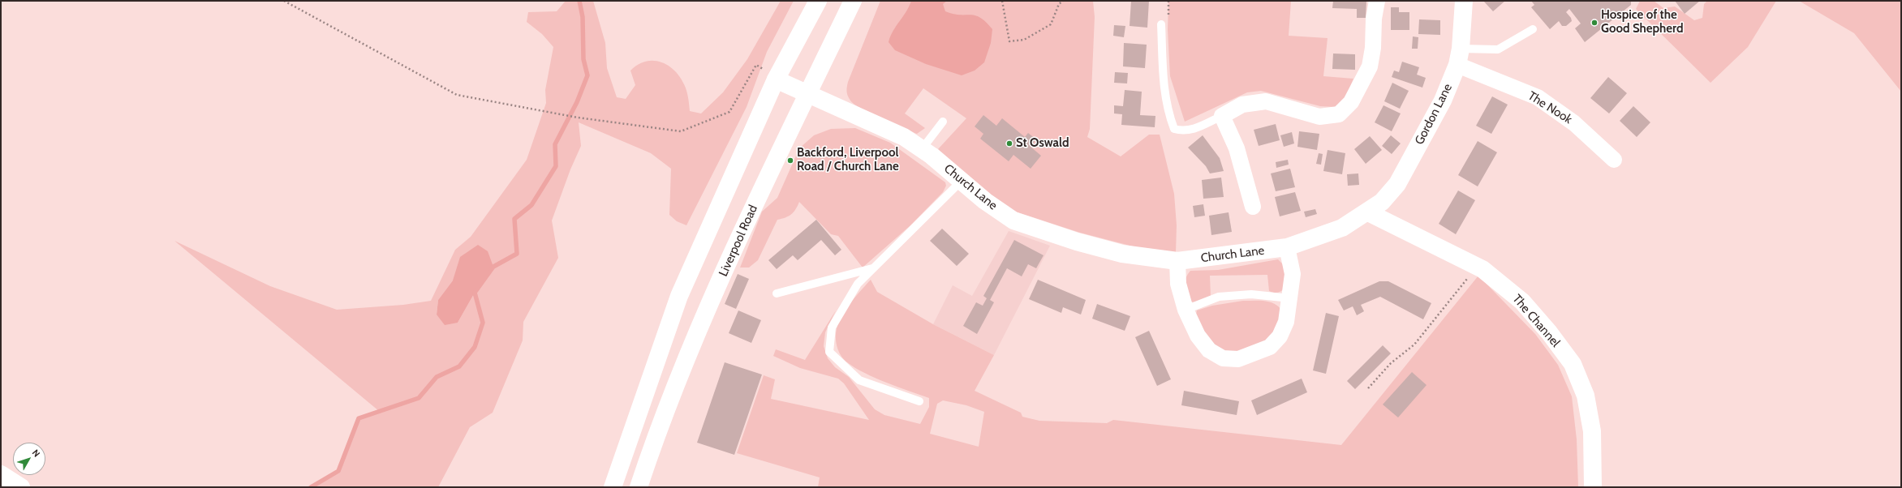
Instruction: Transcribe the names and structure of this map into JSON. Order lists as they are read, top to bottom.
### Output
{
  "streets": {
    "main road": [
      "Gordon Lane",
      "Church Lane",
      "Liverpool Road",
      "The Channel"
    ],
    "street": ["The Nook"]
  },
  "crossings": [
    ["The Nook", "Gordon Lane"],
    ["Gordon Lane", "Church Lane"],
    ["Gordon Lane", "The Channel"],
    ["Church Lane", "Liverpool Road"],
    ["Church Lane", "The Channel"]
  ],
  "places": ["Hospice of the Good Shepherd", "St Oswald", "Backford, Liverpool Road / Church Lane"],
  "north": "top right"
}
